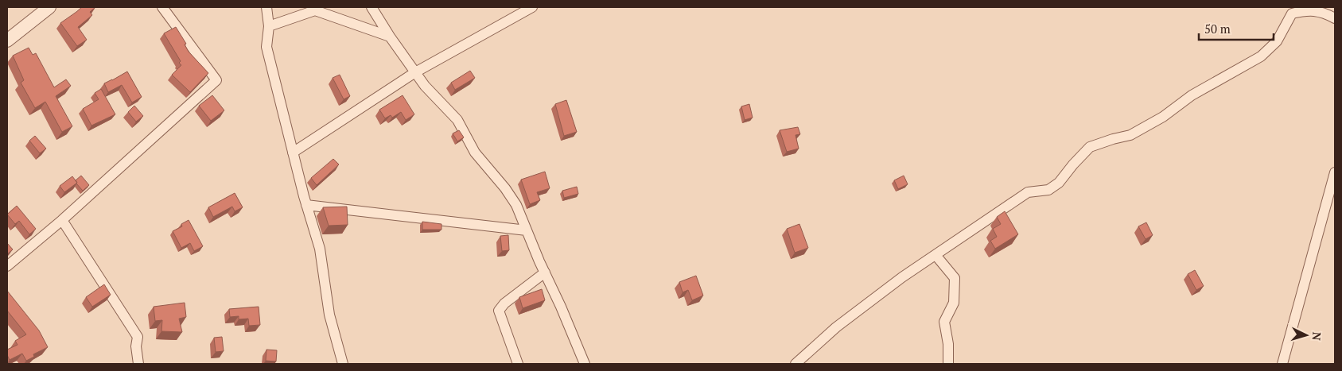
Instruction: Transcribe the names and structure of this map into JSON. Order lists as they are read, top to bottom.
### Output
{
  "scale_bar": "50 m",
  "north": "right"
}
